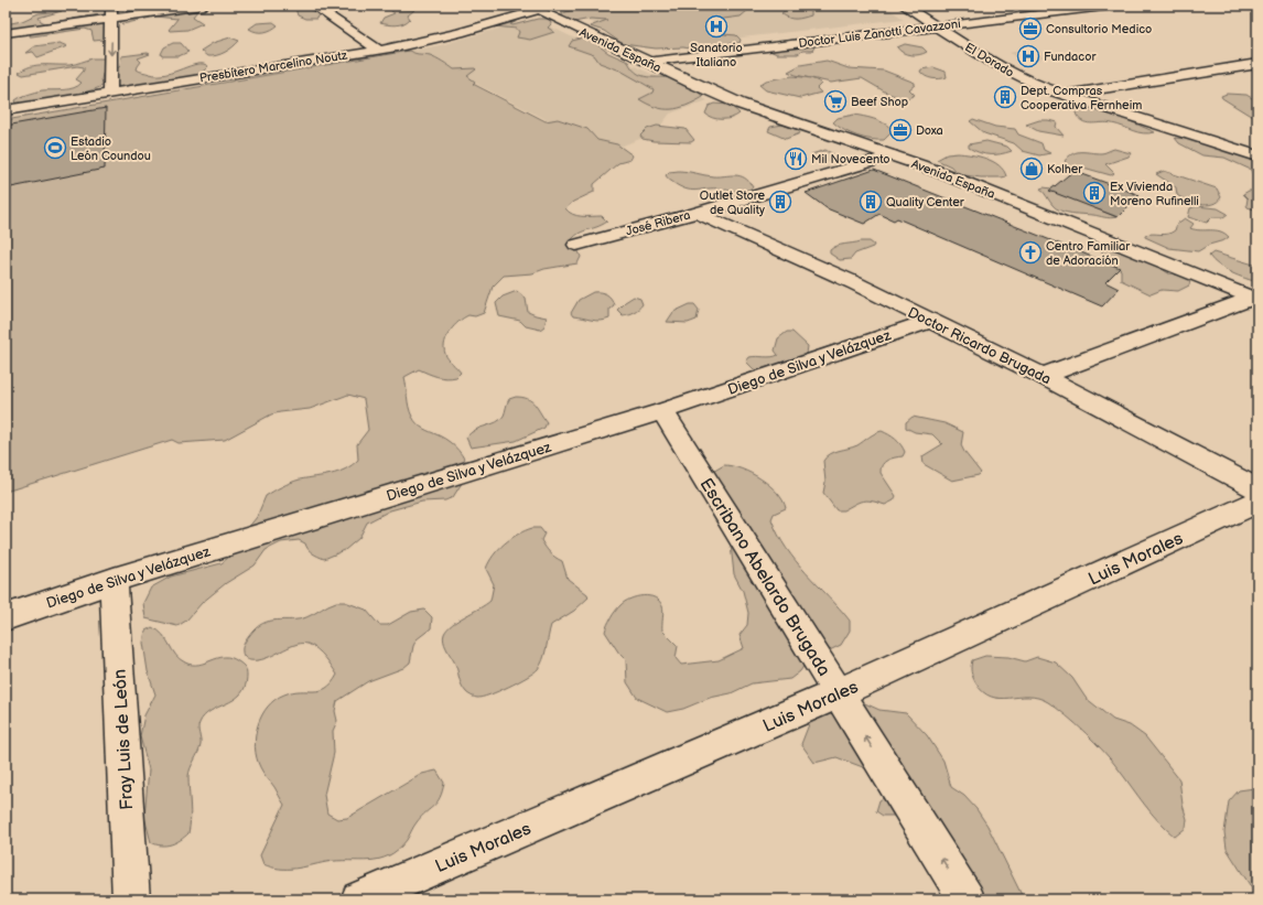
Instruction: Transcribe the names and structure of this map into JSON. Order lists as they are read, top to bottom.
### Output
{
  "streets": {
    "street": [
      "Doctor Luis Zanotti Cavazzoni",
      "Avenida España",
      "El Dorado",
      "Presbítero Marcelino Noutz",
      "José Ribera",
      "Doctor Ricardo Brugada",
      "Diego de Silva y Velázquez",
      "Luis Morales",
      "Escribano Abelardo Brugada",
      "Fray Luis de León"
    ]
  },
  "crossings": [
    ["Doctor Luis Zanotti Cavazzoni", "Avenida España"],
    ["Doctor Luis Zanotti Cavazzoni", "El Dorado"],
    ["Avenida España", "Presbítero Marcelino Noutz"],
    ["Avenida España", "José Ribera"],
    ["José Ribera", "Doctor Ricardo Brugada"],
    ["Doctor Ricardo Brugada", "Diego de Silva y Velázquez"],
    ["Diego de Silva y Velázquez", "Escribano Abelardo Brugada"],
    ["Diego de Silva y Velázquez", "Fray Luis de León"],
    ["Luis Morales", "Escribano Abelardo Brugada"]
  ],
  "one_way": ["Escribano Abelardo Brugada"],
  "places": {
    "hospital": ["Sanatorio Italiano", "Fundacor"],
    "office": ["Consultorio Medico", "Doxa"],
    "building": [
      "Dept. Compras Cooperativa Fernheim",
      "Ex Vivienda Moreno Rufinelli",
      "Outlet Store de Quality",
      "Quality Center"
    ],
    "supermarket": ["Beef Shop"],
    "sports": ["Estadio León Coundou"],
    "restaurant": ["Mil Novecento"],
    "shop": ["Kolher"],
    "church": ["Centro Familiar de Adoración"]
  }
}
